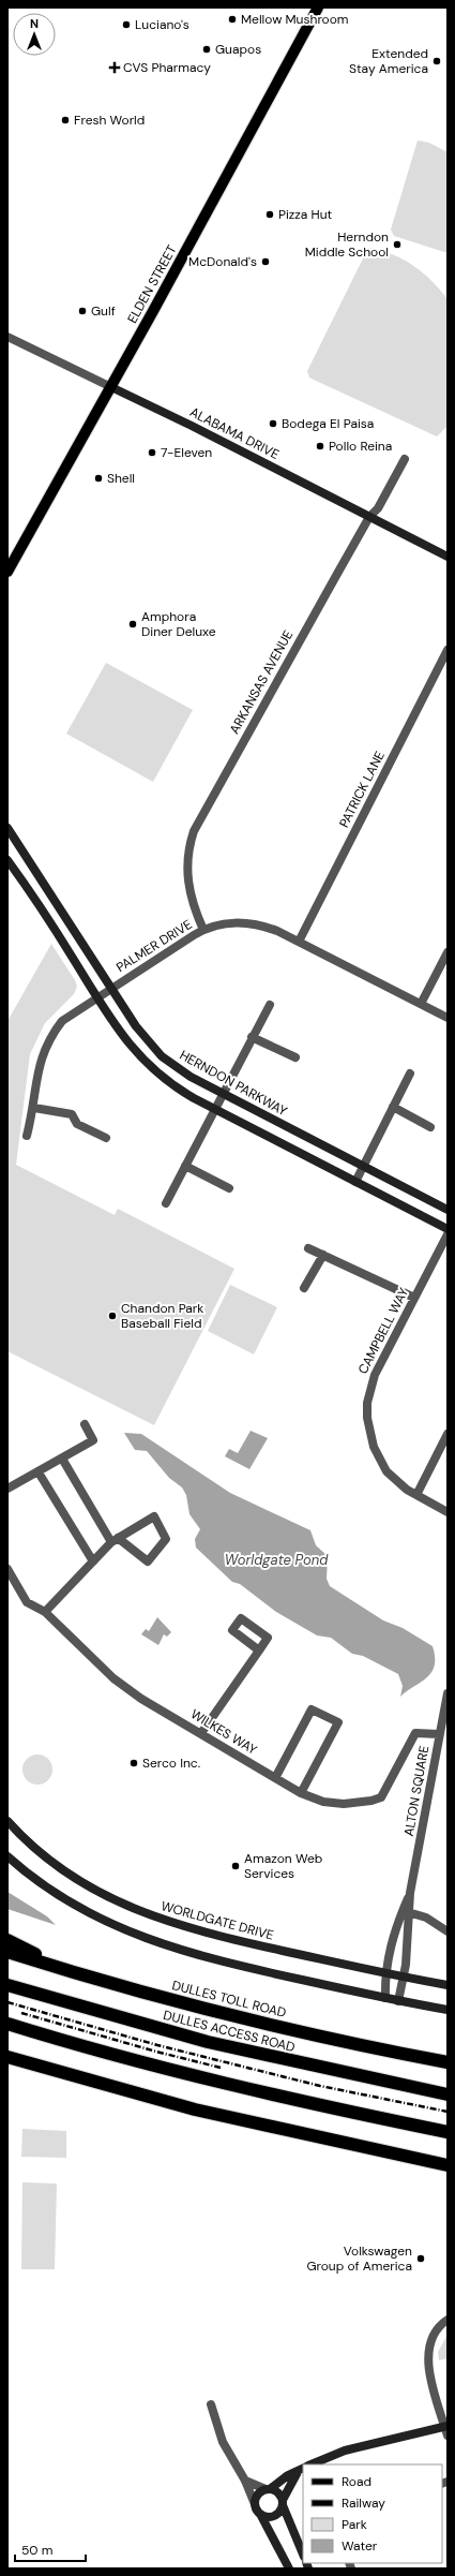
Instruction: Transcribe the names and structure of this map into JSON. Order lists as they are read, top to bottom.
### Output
{
  "streets": {
    "highway": ["DULLES TOLL ROAD", "DULLES ACCESS ROAD"],
    "main road": ["ELDEN STREET"],
    "street": [
      "ALABAMA DRIVE",
      "ARKANSAS AVENUE",
      "PATRICK LANE",
      "PALMER DRIVE",
      "HERNDON PARKWAY",
      "CAMPBELL WAY",
      "WILKES WAY",
      "ALTON SQUARE",
      "WORLDGATE DRIVE"
    ]
  },
  "crossings": [
    ["ELDEN STREET", "ALABAMA DRIVE"],
    ["ALABAMA DRIVE", "ARKANSAS AVENUE"],
    ["ARKANSAS AVENUE", "PALMER DRIVE"],
    ["PATRICK LANE", "PALMER DRIVE"],
    ["PALMER DRIVE", "HERNDON PARKWAY"],
    ["WILKES WAY", "ALTON SQUARE"],
    ["ALTON SQUARE", "WORLDGATE DRIVE"]
  ],
  "water": ["Worldgate Pond"],
  "places": {
    "other": [
      "Mellow Mushroom",
      "Luciano's",
      "Guapos",
      "Extended Stay America",
      "Fresh World",
      "Pizza Hut",
      "Herndon Middle School",
      "McDonald's",
      "Gulf",
      "Bodega El Paisa",
      "Pollo Reina",
      "7-Eleven",
      "Shell",
      "Amphora Diner Deluxe",
      "Chandon Park Baseball Field",
      "Serco Inc.",
      "Amazon Web Services",
      "Volkswagen Group of America"
    ],
    "health": ["CVS Pharmacy"]
  },
  "legend": [
    "Road",
    "Railway",
    "Park",
    "Water"
  ],
  "scale_bar": "50 m",
  "north": "top"
}
